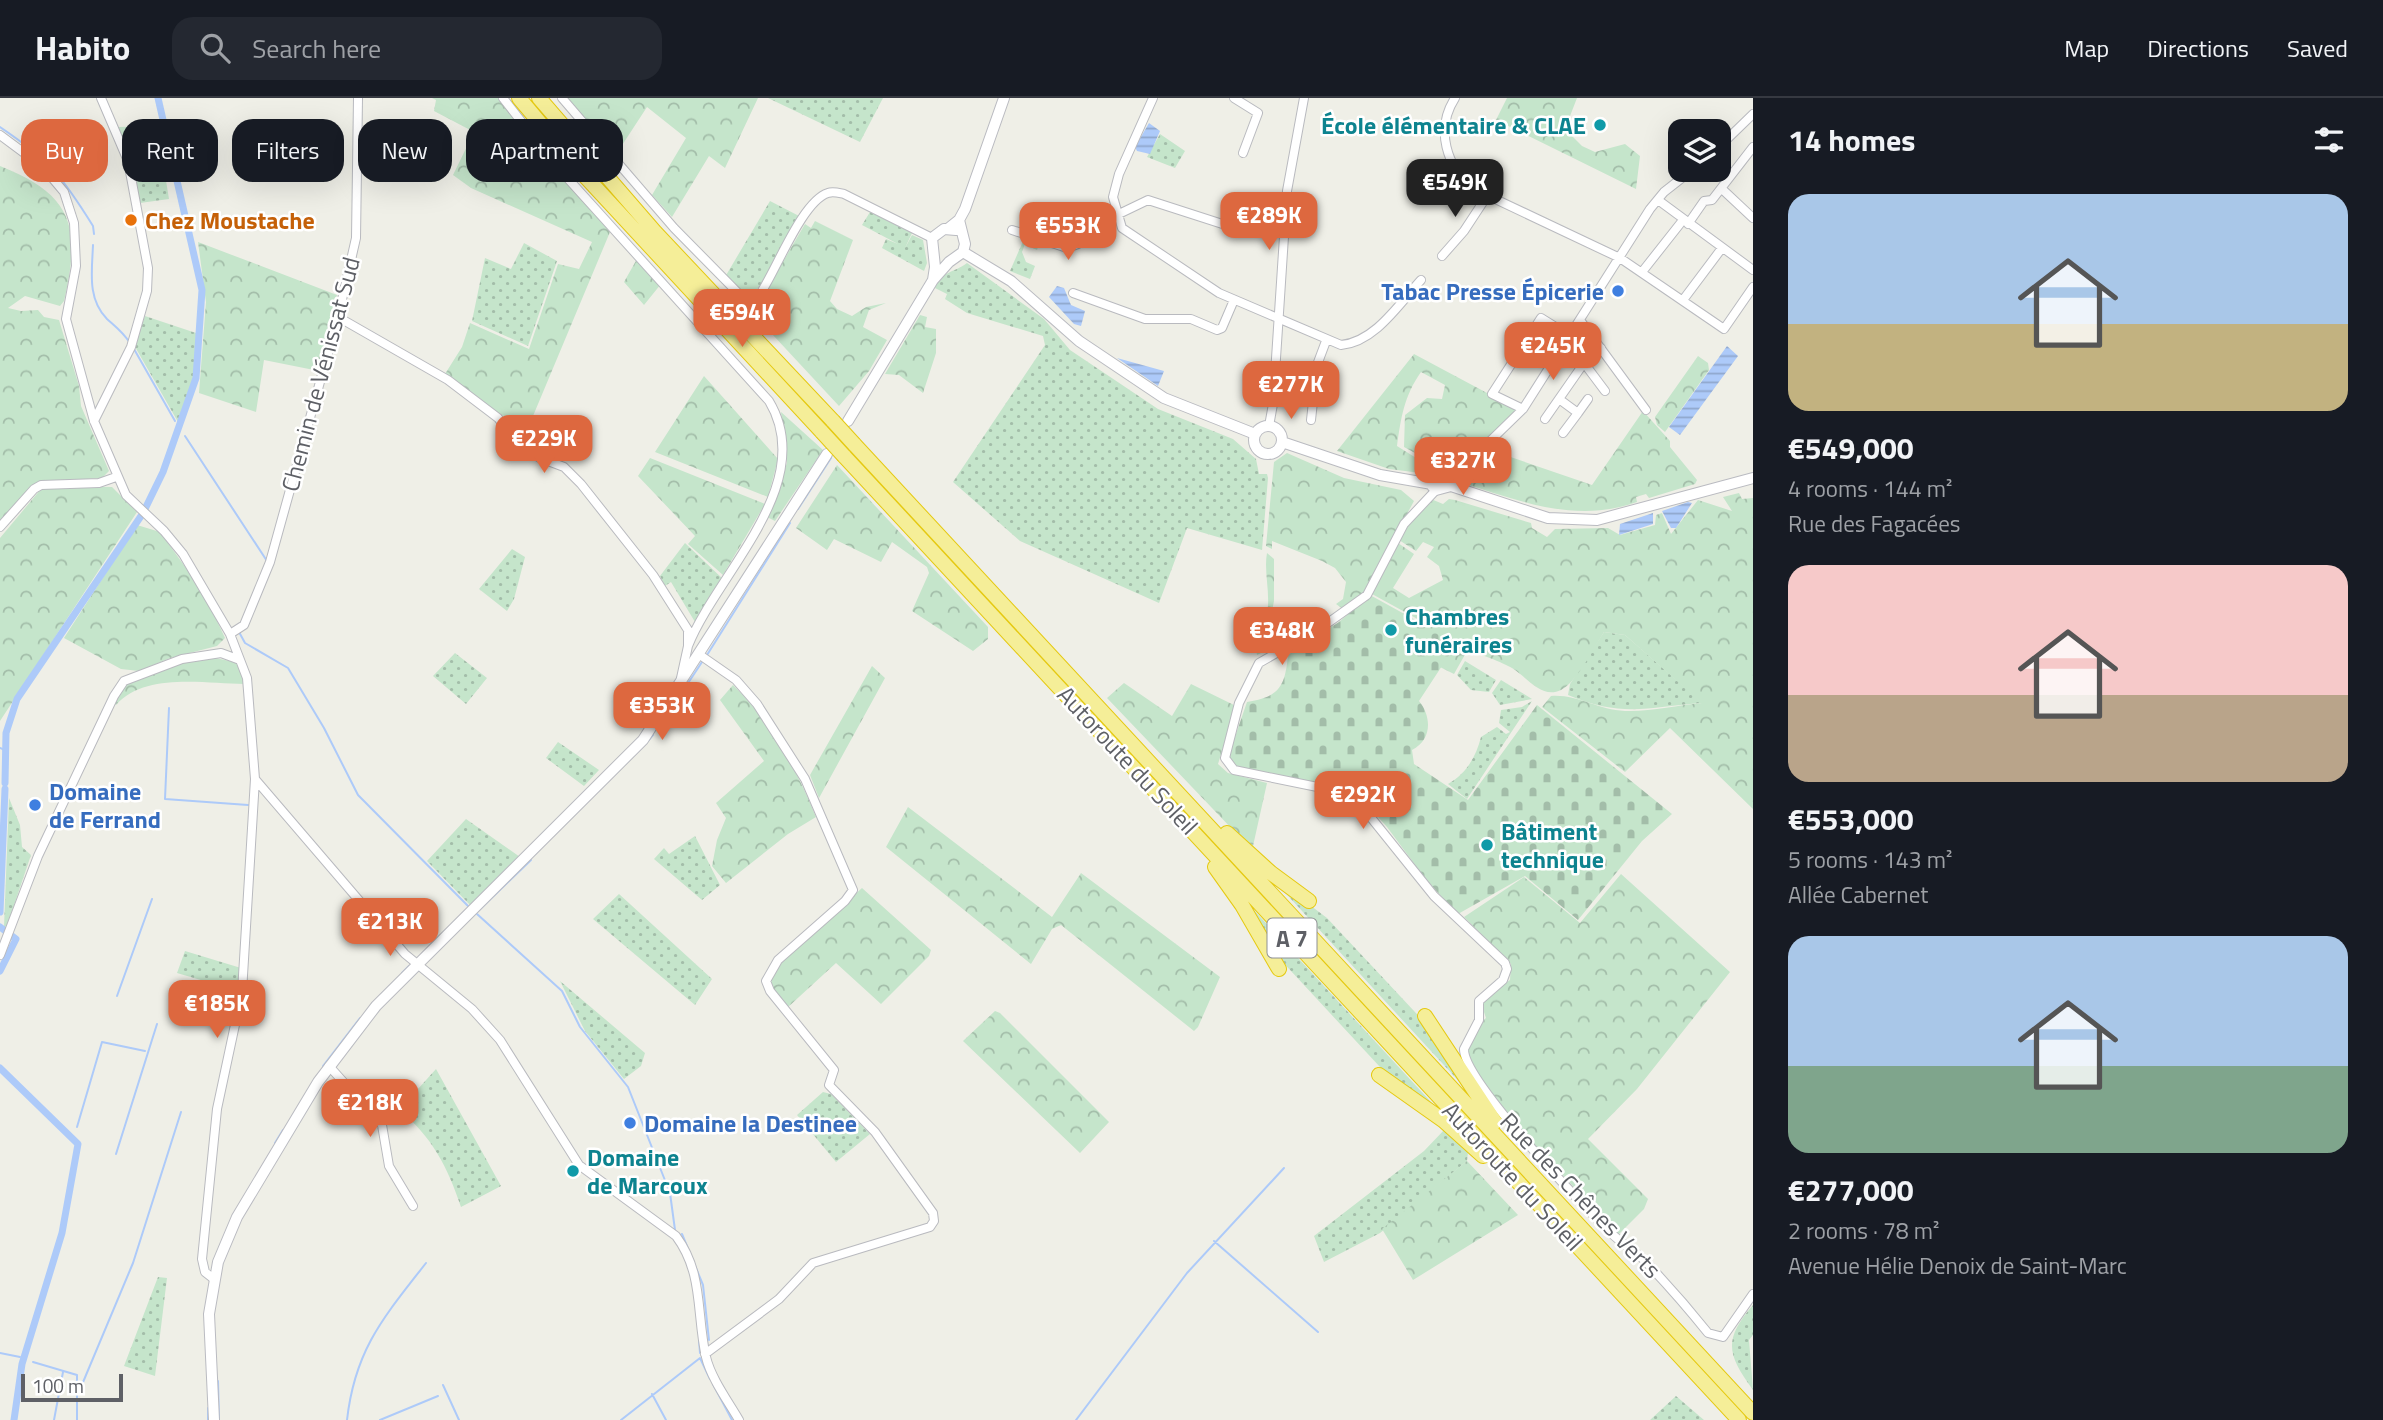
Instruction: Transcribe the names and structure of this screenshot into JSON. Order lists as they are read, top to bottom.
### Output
{
  "streets": {
    "highway": ["Autoroute du Soleil", "A 7"],
    "street": ["Chemin de Vénissat Sud", "Rue des Chênes Verts"]
  },
  "places": [
    "École élémentaire & CLAE",
    "Chez Moustache",
    "Tabac Presse Épicerie",
    "Chambres funéraires",
    "Domaine de Ferrand",
    "Bâtiment technique",
    "Domaine la Destinee",
    "Domaine de Marcoux"
  ],
  "scale_bar": "100 m",
  "page": {
    "header": "Habito",
    "search": "Search here",
    "nav": ["Map", "Directions", "Saved"],
    "heading": "14 homes",
    "chip": [
      "Buy",
      "Rent",
      "Filters",
      "New",
      "Apartment"
    ],
    "price": [
      "€549K",
      "€289K",
      "€553K",
      "€594K",
      "€245K",
      "€277K",
      "€229K",
      "€327K",
      "€348K",
      "€353K",
      "€292K",
      "€213K",
      "€185K",
      "€218K"
    ],
    "list": [
      {
        "name": "€549,000",
        "note": "4 rooms · 144 m² · Rue des Fagacées"
      },
      {
        "name": "€553,000",
        "note": "5 rooms · 143 m² · Allée Cabernet"
      },
      {
        "name": "€277,000",
        "note": "2 rooms · 78 m² · Avenue Hélie Denoix de Saint-Marc"
      }
    ],
    "scale": "100 m"
  }
}
